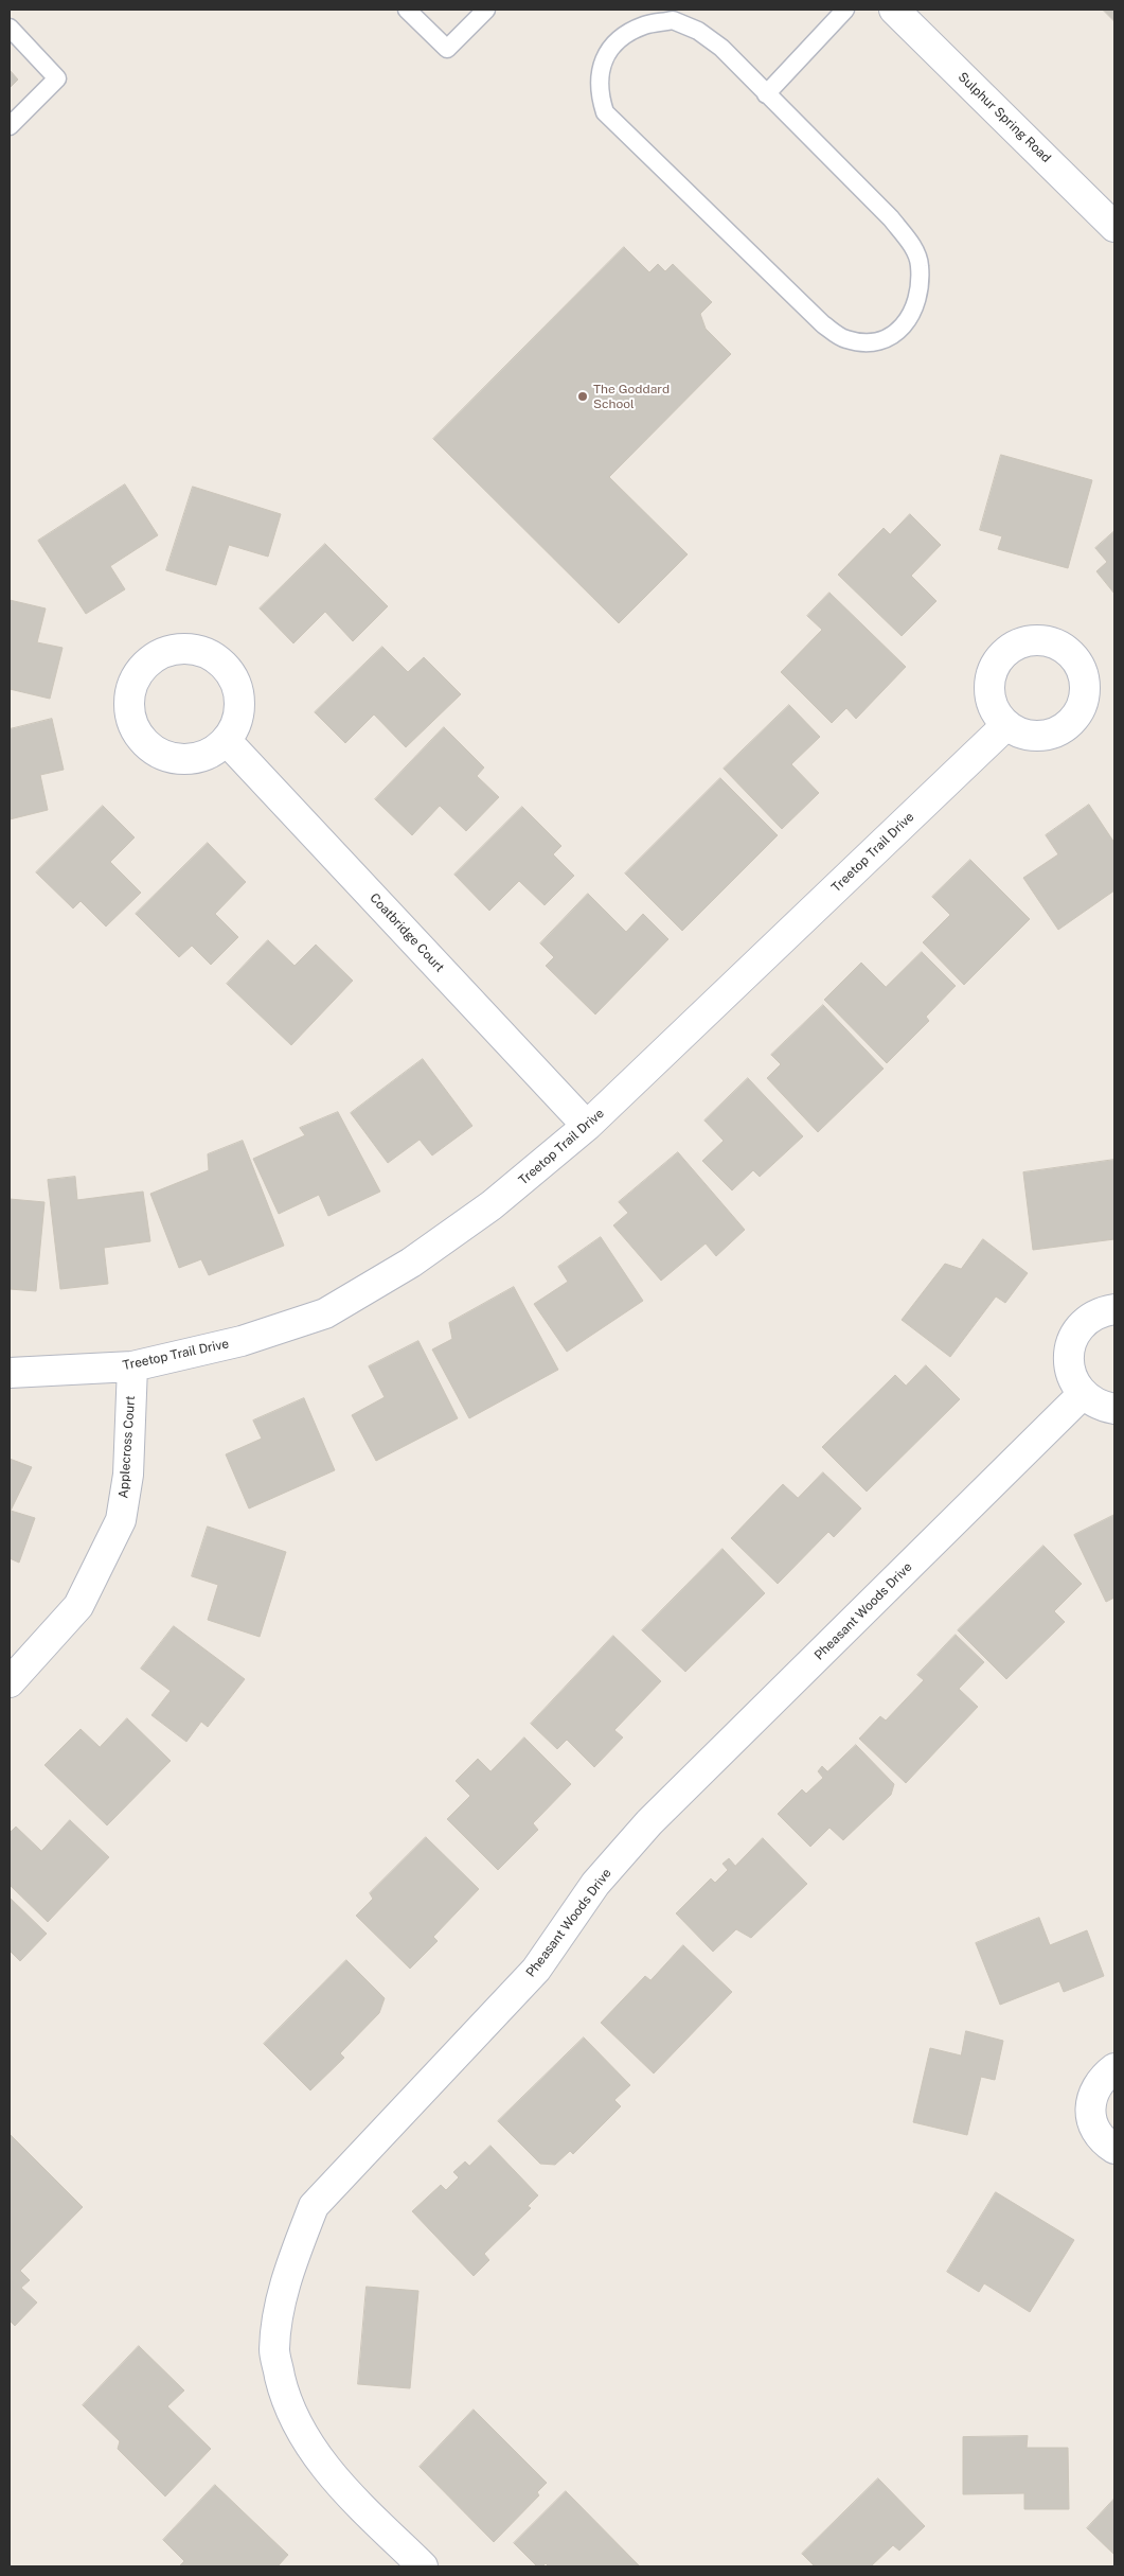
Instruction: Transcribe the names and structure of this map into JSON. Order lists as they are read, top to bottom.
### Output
{
  "streets": {
    "street": [
      "Sulphur Spring Road",
      "Treetop Trail Drive",
      "Coatbridge Court",
      "Applecross Court",
      "Pheasant Woods Drive"
    ]
  },
  "crossings": [
    ["Treetop Trail Drive", "Coatbridge Court"],
    ["Treetop Trail Drive", "Applecross Court"]
  ],
  "places": ["The Goddard School"]
}
